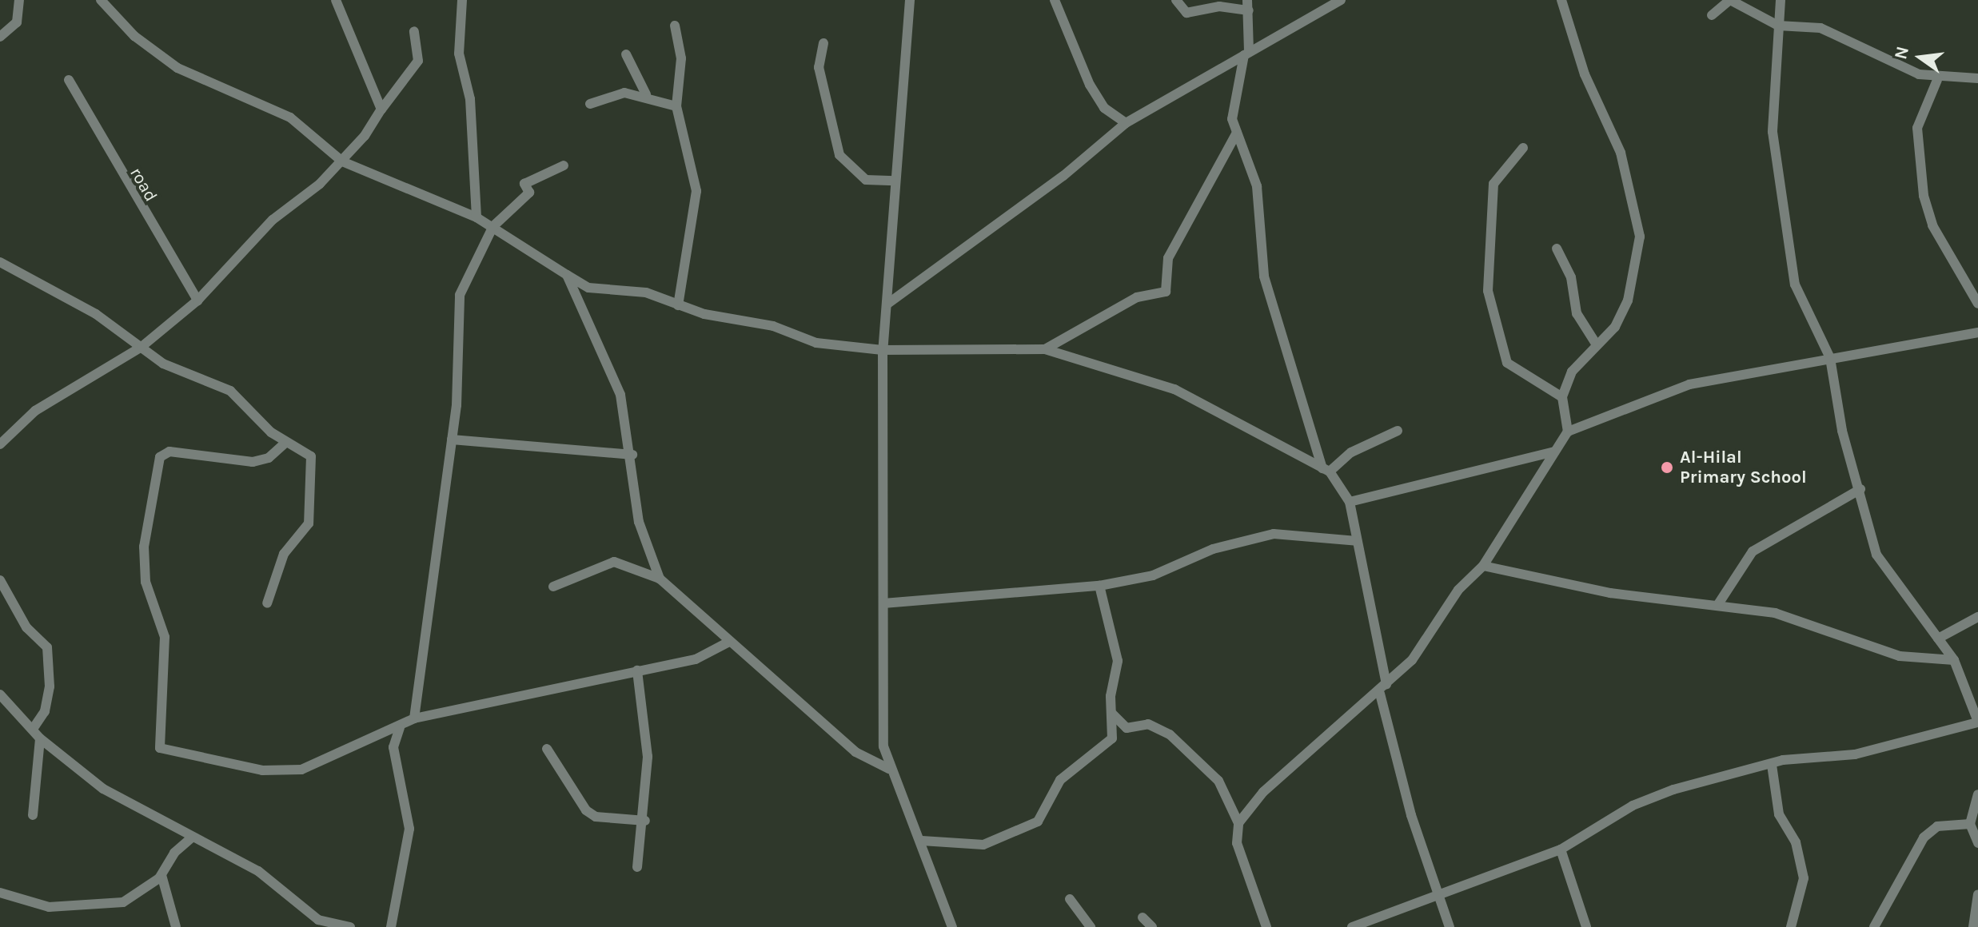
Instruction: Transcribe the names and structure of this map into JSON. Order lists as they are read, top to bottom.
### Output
{
  "streets": {
    "street": ["road"]
  },
  "places": ["Al-Hilal Primary School"],
  "north": "left"
}
